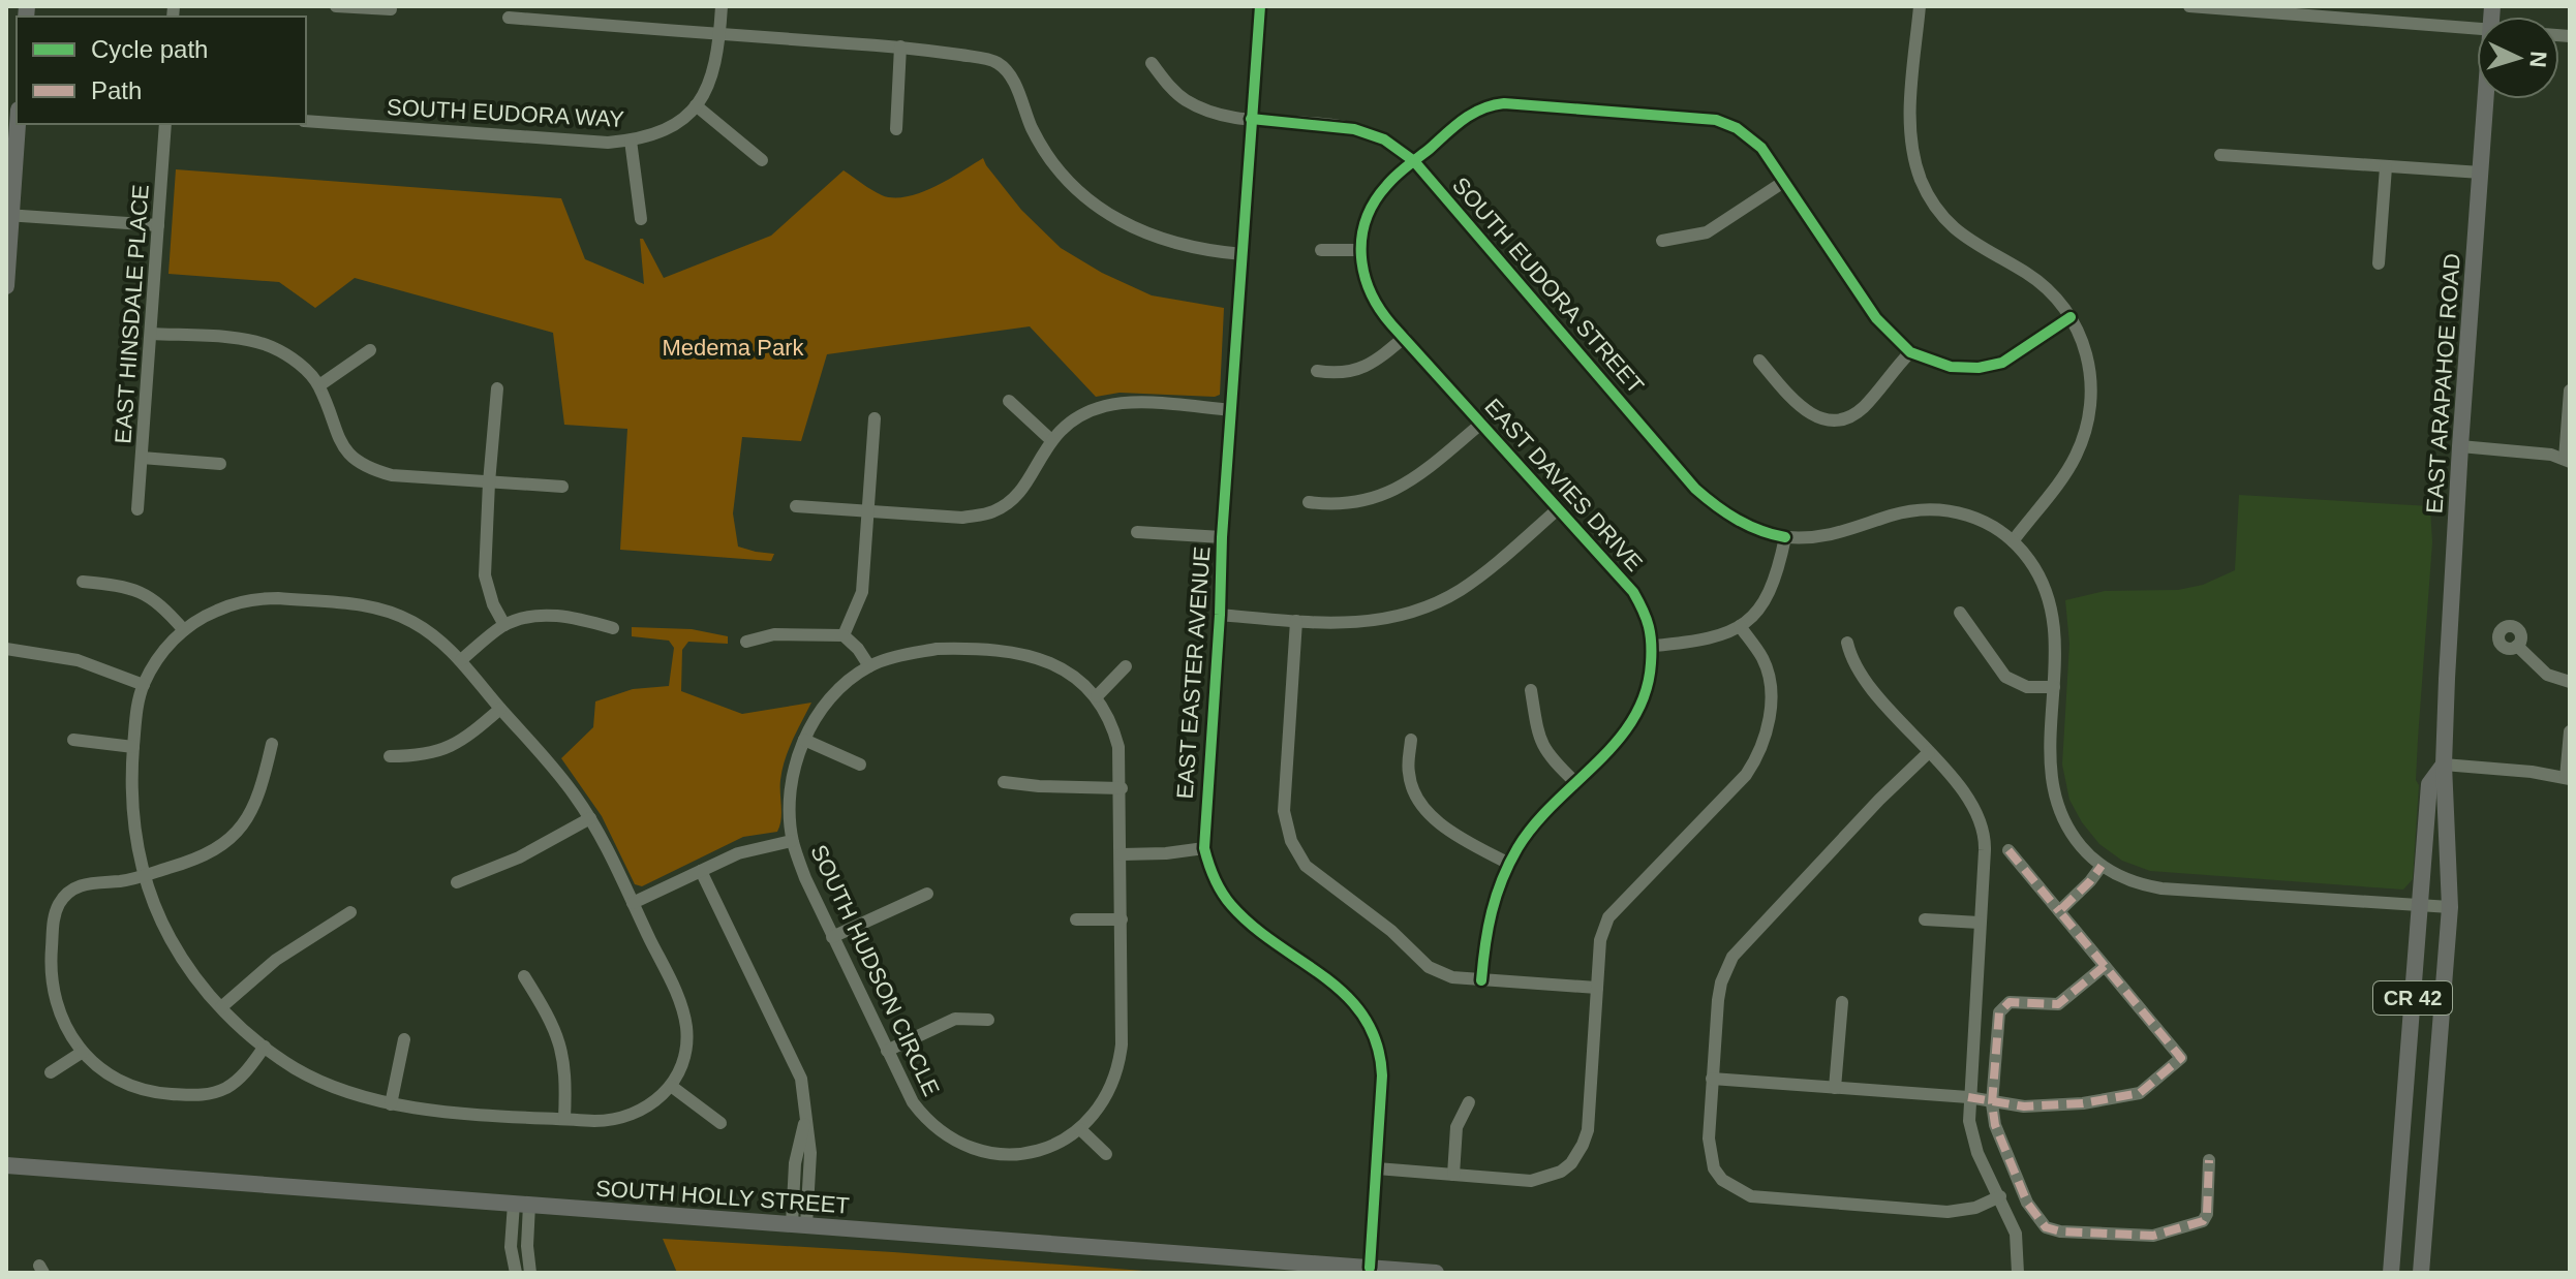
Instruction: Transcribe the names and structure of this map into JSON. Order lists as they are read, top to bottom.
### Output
{
  "streets": {
    "main road": ["EAST ARAPAHOE ROAD", "CR 42", "SOUTH HOLLY STREET"],
    "street": [
      "SOUTH EUDORA WAY",
      "SOUTH EUDORA STREET",
      "EAST HINSDALE PLACE",
      "EAST DAVIES DRIVE",
      "EAST EASTER AVENUE",
      "SOUTH HUDSON CIRCLE"
    ]
  },
  "crossings": [
    ["SOUTH EUDORA STREET", "EAST DAVIES DRIVE"],
    ["SOUTH EUDORA STREET", "EAST EASTER AVENUE"],
    ["EAST EASTER AVENUE", "SOUTH HOLLY STREET"]
  ],
  "parks": ["Medema Park"],
  "legend": ["Cycle path", "Path"],
  "north": "right"
}
